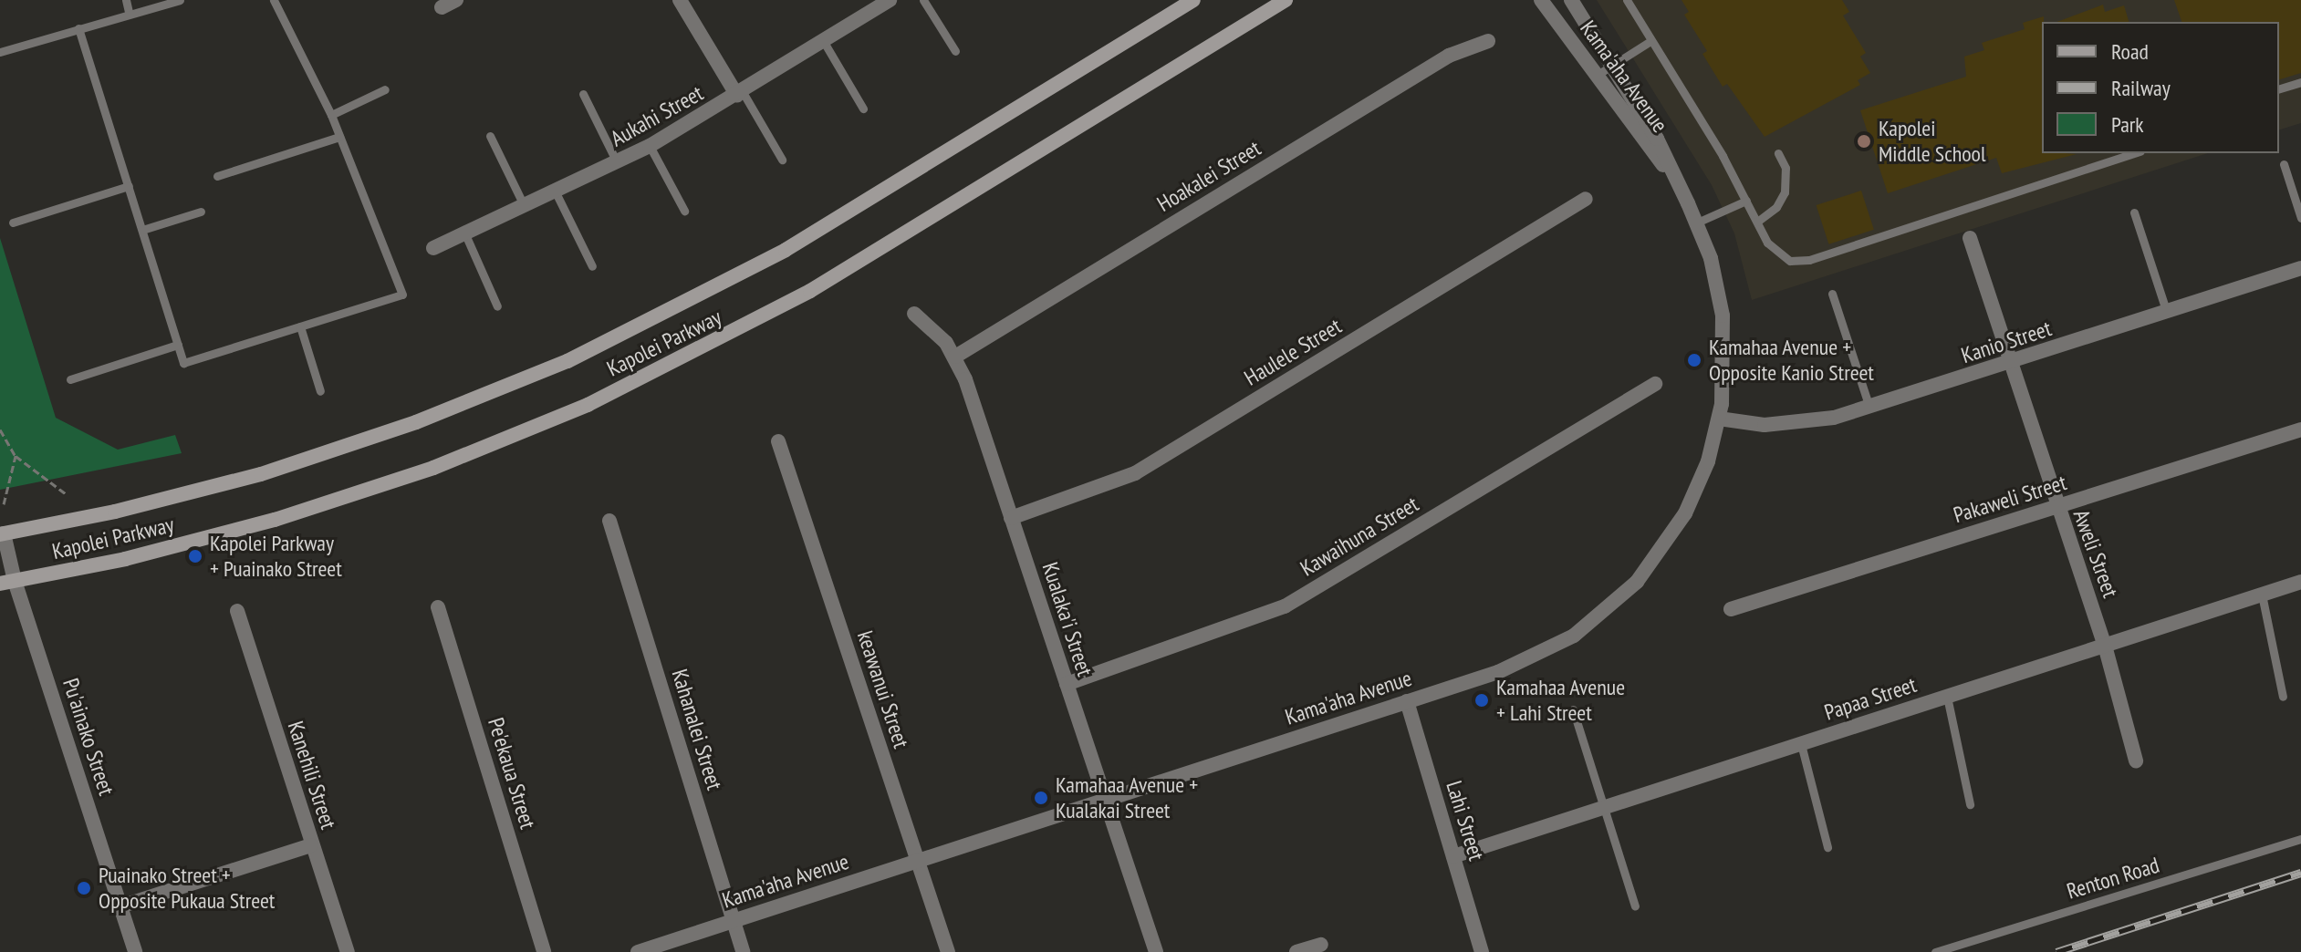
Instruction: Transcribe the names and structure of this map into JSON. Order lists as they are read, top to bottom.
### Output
{
  "streets": {
    "main road": ["Kapolei Parkway"],
    "street": [
      "Kama'aha Avenue",
      "Aukahi Street",
      "Hoakalei Street",
      "Kanio Street",
      "Haulele Street",
      "Pakaweli Street",
      "Kawaihuna Street",
      "Aweli Street",
      "Kualaka'i Street",
      "keawanui Street",
      "Papaa Street",
      "Kahanalei Street",
      "Pu'ainako Street",
      "Pe'ekaua Street",
      "Kanehili Street",
      "Lahi Street"
    ],
    "lane": ["Renton Road"]
  },
  "crossings": [
    ["Kama'aha Avenue", "Kanio Street"],
    ["Kama'aha Avenue", "Kualaka'i Street"],
    ["Kama'aha Avenue", "keawanui Street"],
    ["Kama'aha Avenue", "Kahanalei Street"],
    ["Kama'aha Avenue", "Lahi Street"],
    ["Hoakalei Street", "Kualaka'i Street"],
    ["Kanio Street", "Aweli Street"],
    ["Kapolei Parkway", "Pu'ainako Street"],
    ["Haulele Street", "Kualaka'i Street"],
    ["Pakaweli Street", "Aweli Street"],
    ["Kawaihuna Street", "Kualaka'i Street"],
    ["Aweli Street", "Papaa Street"],
    ["Papaa Street", "Lahi Street"]
  ],
  "places": [
    "Kapolei Middle School",
    "Kamahaa Avenue + Opposite Kanio Street",
    "Kapolei Parkway + Puainako Street",
    "Kamahaa Avenue + Lahi Street",
    "Kamahaa Avenue + Kualakai Street",
    "Puainako Street + Opposite Pukaua Street"
  ],
  "legend": ["Road", "Railway", "Park"]
}
